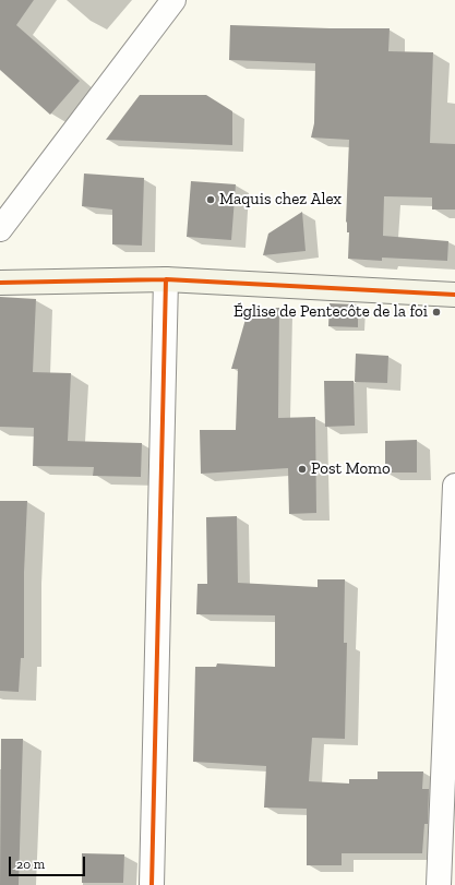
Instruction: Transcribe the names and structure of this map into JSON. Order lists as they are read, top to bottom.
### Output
{
  "places": ["Maquis chez Alex", "Église de Pentecôte de la foi", "Post Momo"],
  "scale_bar": "20 m"
}
